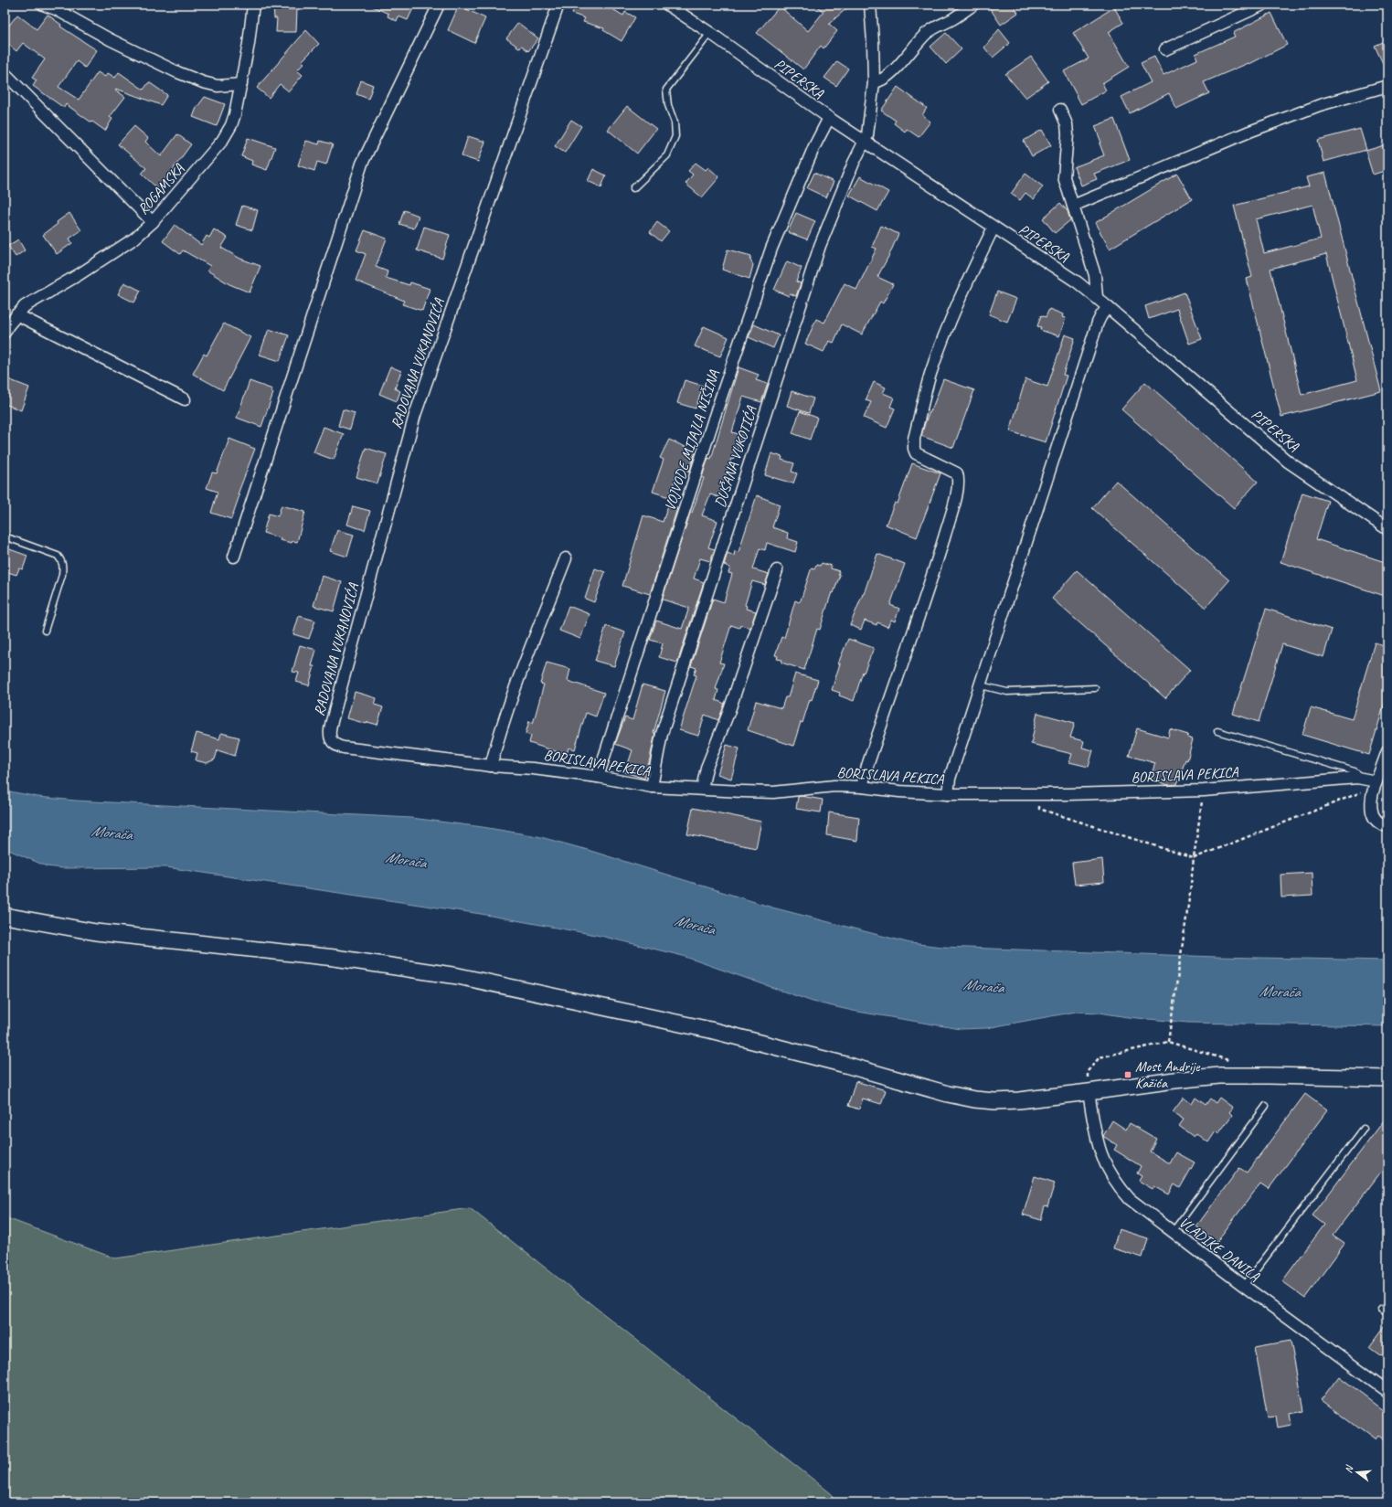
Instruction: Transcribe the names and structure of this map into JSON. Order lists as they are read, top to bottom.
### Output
{
  "streets": {
    "street": [
      "PIPERSKA",
      "ROGAMSKA",
      "RADOVANA VUKANOVIĆA",
      "VOJVODE MIJAJLA NIŠINA",
      "DUŠANA VUKOTIĆA",
      "BORISLAVA PEKICA",
      "VLADIKE DANILA"
    ]
  },
  "crossings": [
    ["PIPERSKA", "VOJVODE MIJAJLA NIŠINA"],
    ["PIPERSKA", "DUŠANA VUKOTIĆA"],
    ["RADOVANA VUKANOVIĆA", "BORISLAVA PEKICA"],
    ["VOJVODE MIJAJLA NIŠINA", "BORISLAVA PEKICA"],
    ["DUŠANA VUKOTIĆA", "BORISLAVA PEKICA"]
  ],
  "water": ["Morača"],
  "places": {
    "transit": ["Most Andrije Kažića"]
  },
  "north": "left"
}
